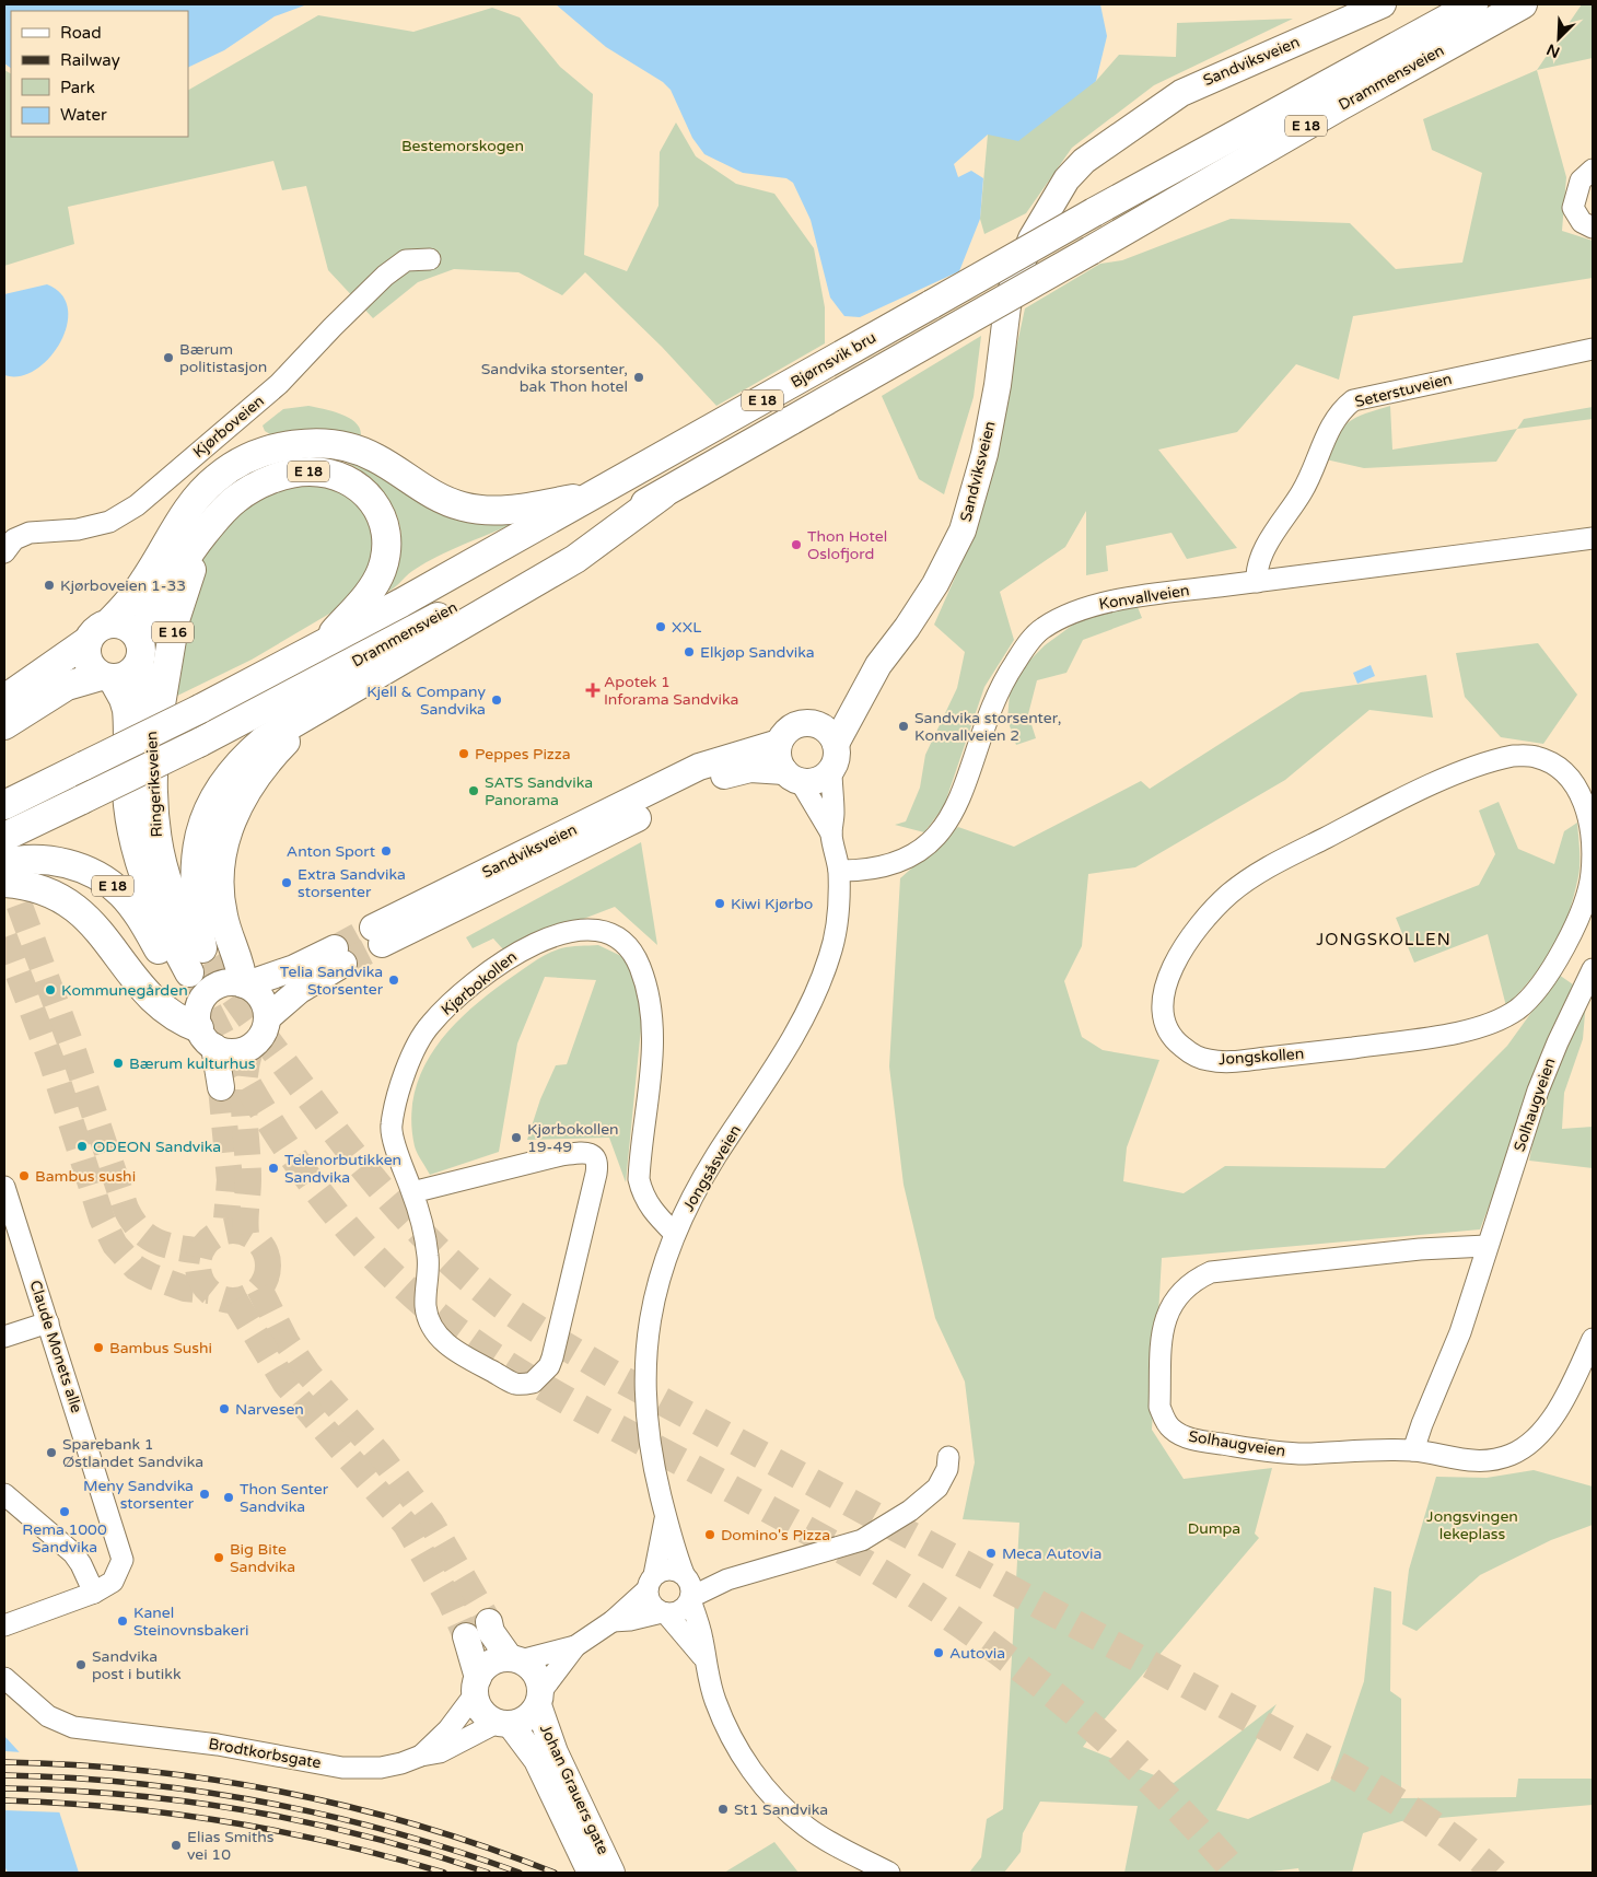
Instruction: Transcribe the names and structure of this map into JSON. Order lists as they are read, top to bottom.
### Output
{
  "streets": {
    "highway": [
      "Drammensveien",
      "E 18",
      "Bjørnsvik bru",
      "E 16",
      "Ringeriksveien"
    ],
    "main road": ["Sandviksveien", "Johan Grauers gate"],
    "street": [
      "Seterstuveien",
      "Kjørboveien",
      "Konvallveien",
      "Kjørbokollen",
      "Jongskollen",
      "Solhaugveien",
      "Jongsåsveien",
      "Claude Monets alle",
      "Brodtkorbsgate"
    ]
  },
  "crossings": [
    ["Sandviksveien", "Jongsåsveien"],
    ["Drammensveien", "E 18"],
    ["Drammensveien", "Bjørnsvik bru"],
    ["E 18", "Bjørnsvik bru"],
    ["E 18", "E 16"],
    ["E 18", "Ringeriksveien"],
    ["Seterstuveien", "Konvallveien"],
    ["Konvallveien", "Jongsåsveien"],
    ["E 16", "Ringeriksveien"],
    ["Kjørbokollen", "Jongsåsveien"],
    ["Brodtkorbsgate", "Johan Grauers gate"]
  ],
  "districts": ["JONGSKOLLEN"],
  "parks": ["Bestemorskogen", "Jongsvingen lekeplass", "Dumpa"],
  "places": {
    "other": [
      "Bærum politistasjon",
      "Sandvika storsenter, bak Thon hotel",
      "Thon Hotel Oslofjord",
      "Kjørboveien 1-33",
      "XXL",
      "Elkjøp Sandvika",
      "Kjell & Company Sandvika",
      "Sandvika storsenter, Konvallveien 2",
      "Peppes Pizza",
      "SATS Sandvika Panorama",
      "Anton Sport",
      "Extra Sandvika storsenter",
      "Kiwi Kjørbo",
      "Telia Sandvika Storsenter",
      "Kommunegården",
      "Bærum kulturhus",
      "Kjørbokollen 19-49",
      "ODEON Sandvika",
      "Telenorbutikken Sandvika",
      "Bambus sushi",
      "Bambus Sushi",
      "Narvesen",
      "Sparebank 1 Østlandet Sandvika",
      "Meny Sandvika storsenter",
      "Thon Senter Sandvika",
      "Rema 1000 Sandvika",
      "Domino's Pizza",
      "Meca Autovia",
      "Big Bite Sandvika",
      "Kanel Steinovnsbakeri",
      "Autovia",
      "Sandvika post i butikk",
      "St1 Sandvika",
      "Elias Smiths vei 10"
    ],
    "health": ["Apotek 1 Inforama Sandvika"]
  },
  "legend": [
    "Road",
    "Railway",
    "Park",
    "Water"
  ],
  "north": "bottom left"
}
